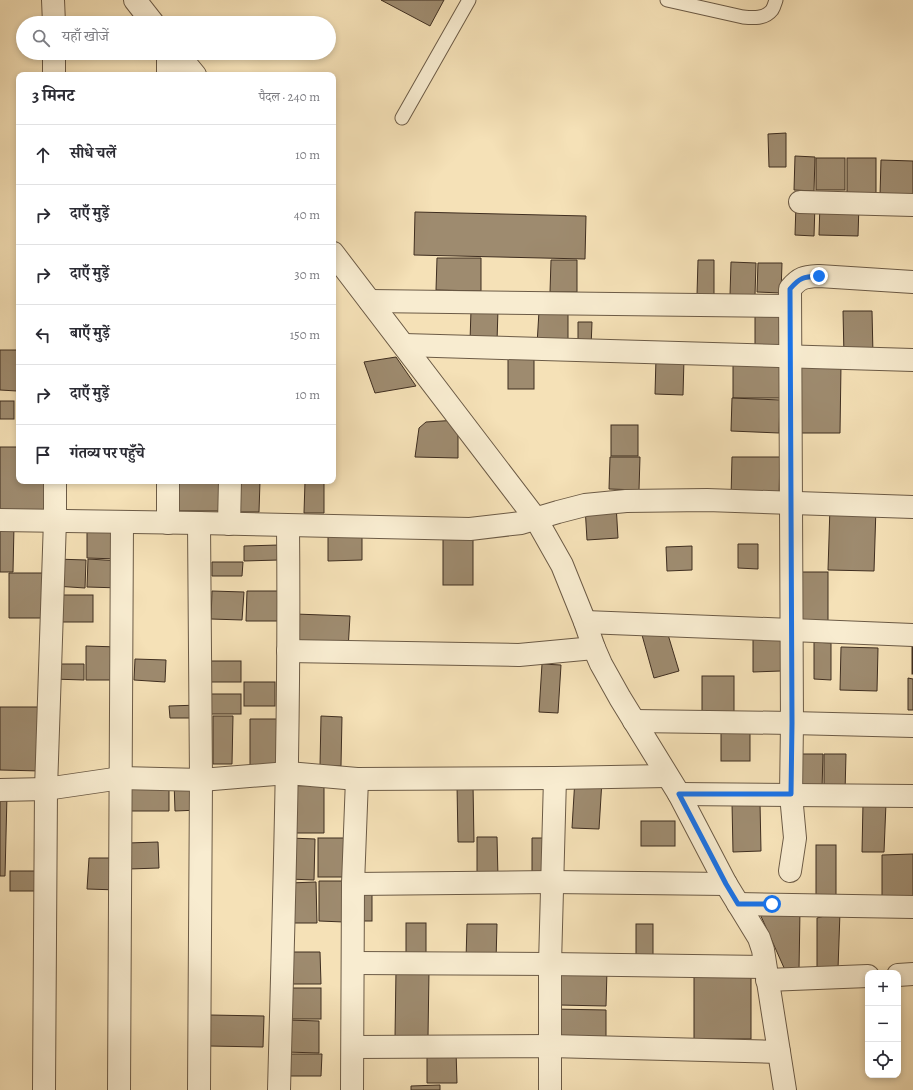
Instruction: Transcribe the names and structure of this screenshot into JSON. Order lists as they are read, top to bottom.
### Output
{
  "page": {
    "search": "यहाँ खोजें",
    "heading": ["3 मिनट", "पैदल · 240 m"],
    "list": [
      ["सीधे चलें", "10 m"],
      ["दाएँ मुड़ें", "40 m"],
      ["दाएँ मुड़ें", "30 m"],
      ["बाएँ मुड़ें", "150 m"],
      ["दाएँ मुड़ें", "10 m"],
      "गंतव्य पर पहुँचे"
    ],
    "map_buttons": ["+", "−"]
  }
}
